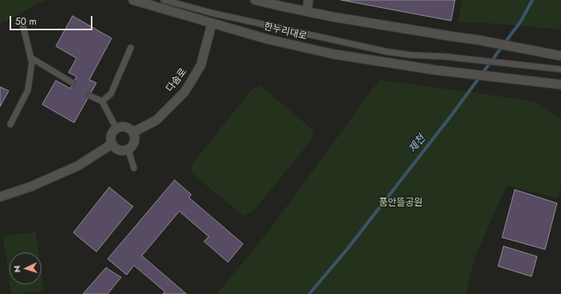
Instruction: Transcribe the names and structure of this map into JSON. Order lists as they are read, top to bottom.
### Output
{
  "streets": {
    "street": ["한누리대로", "다솜로"]
  },
  "crossings": [
    ["한누리대로", "다솜로"]
  ],
  "water": ["제천"],
  "parks": ["품안뜰공원"],
  "scale_bar": "50 m",
  "north": "left"
}
